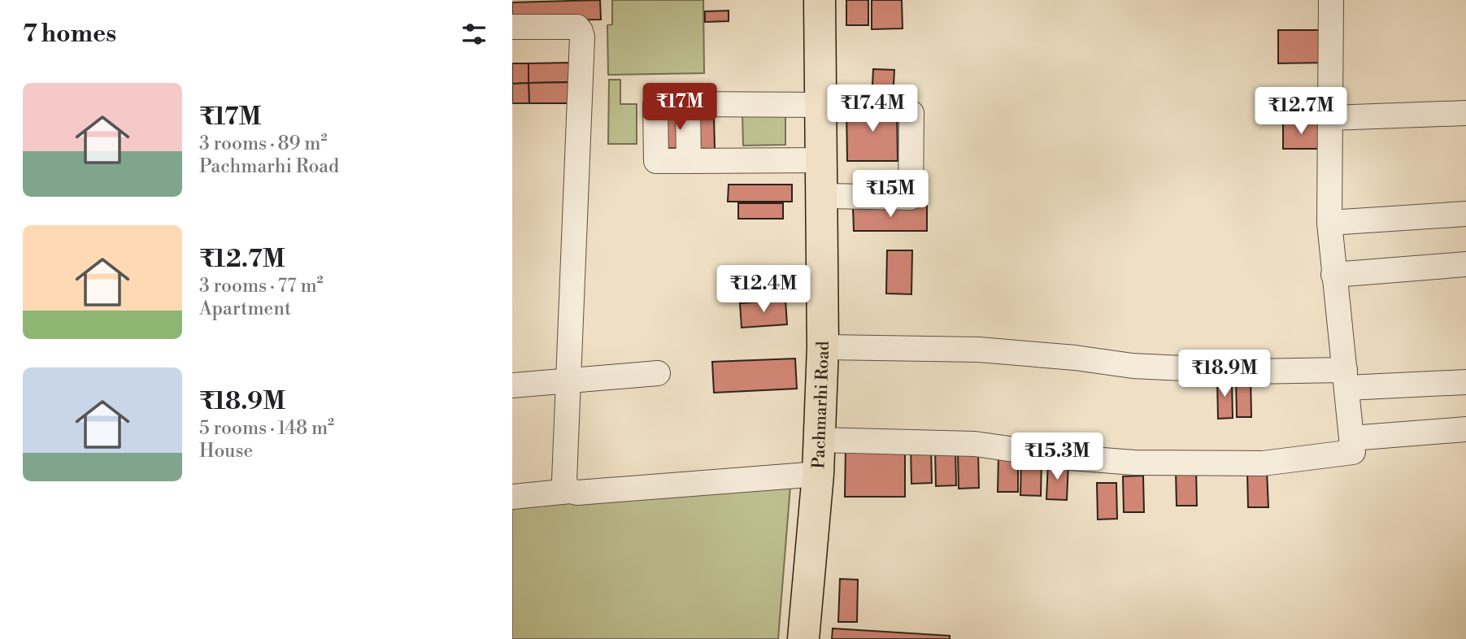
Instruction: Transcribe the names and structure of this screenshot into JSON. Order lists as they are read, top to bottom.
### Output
{
  "streets": {
    "main road": ["Pachmarhi Road"]
  },
  "page": {
    "heading": "7 homes",
    "list": [
      {
        "name": "₹17M",
        "note": "3 rooms · 89 m² · Pachmarhi Road"
      },
      {
        "name": "₹12.7M",
        "note": "3 rooms · 77 m² · Apartment"
      },
      {
        "name": "₹18.9M",
        "note": "5 rooms · 148 m² · House"
      }
    ],
    "price": [
      "₹17M",
      "₹17.4M",
      "₹12.7M",
      "₹15M",
      "₹12.4M",
      "₹18.9M",
      "₹15.3M"
    ]
  }
}
